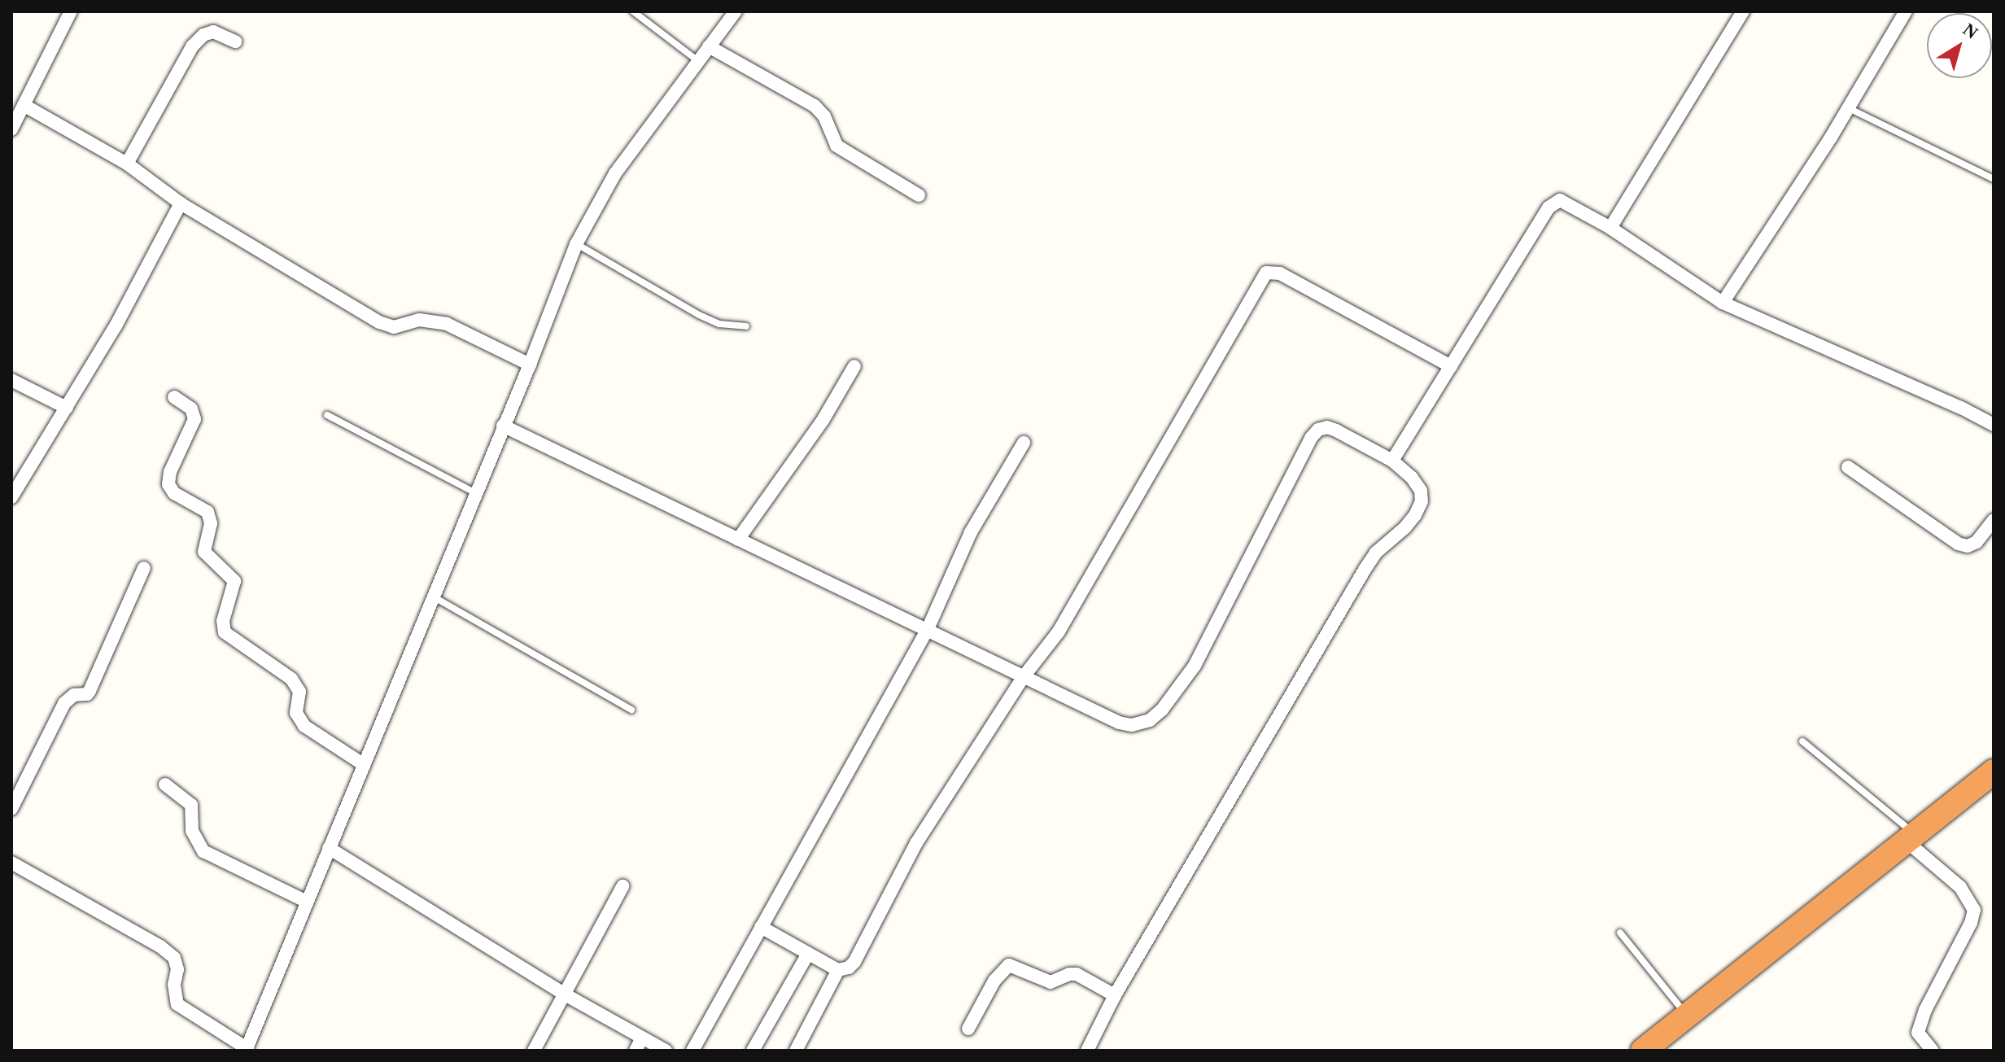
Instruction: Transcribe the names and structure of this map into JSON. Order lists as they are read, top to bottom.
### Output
{
  "north": "top right"
}
